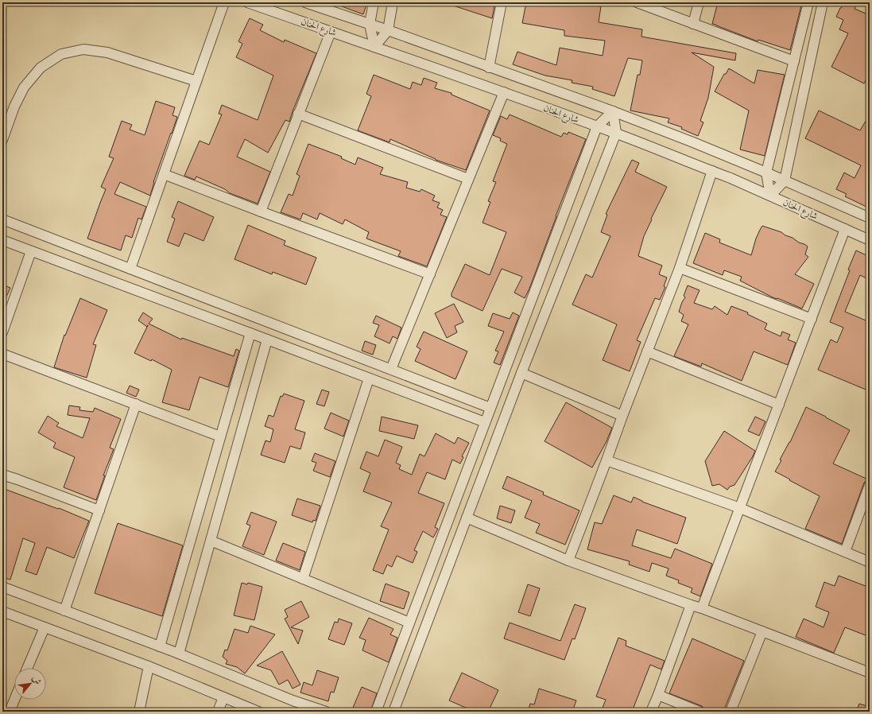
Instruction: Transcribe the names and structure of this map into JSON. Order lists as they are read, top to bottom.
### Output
{
  "streets": {
    "street": ["شارع الحنان"]
  },
  "north": "top right"
}
